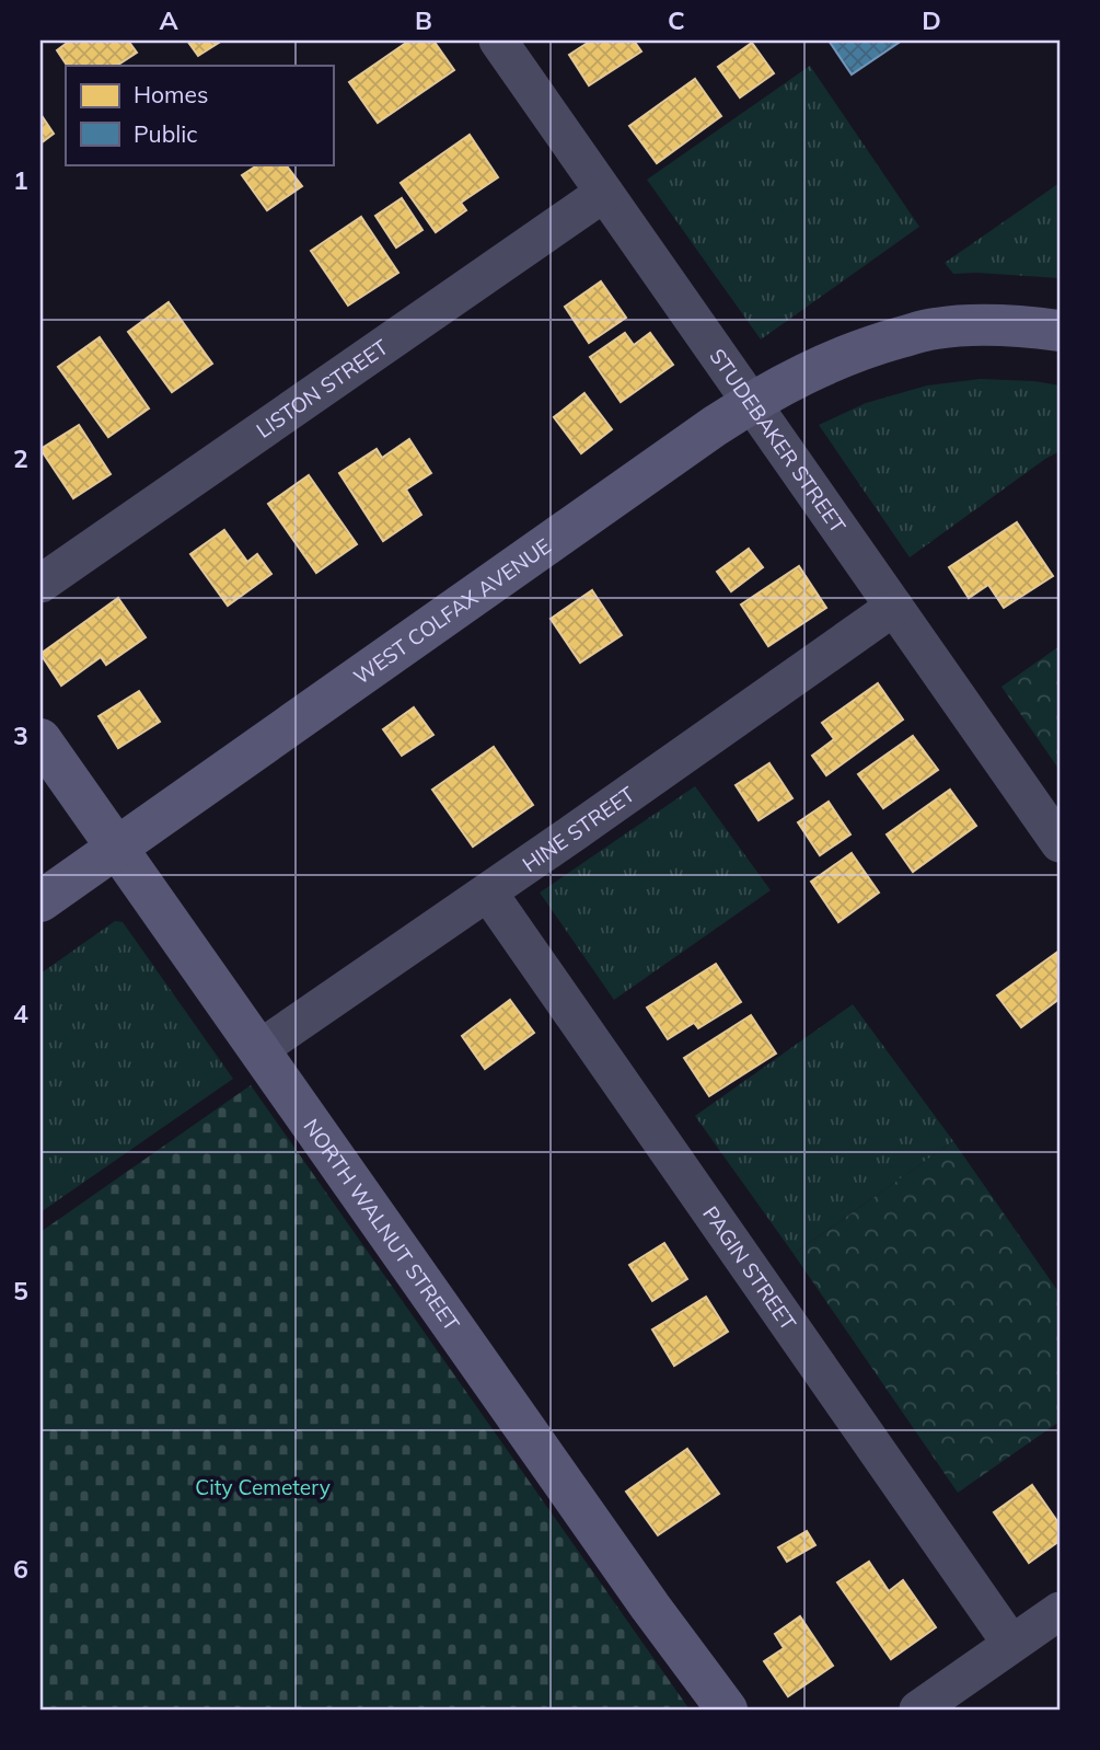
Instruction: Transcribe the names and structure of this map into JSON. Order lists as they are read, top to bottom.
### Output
{
  "streets": {
    "street": [
      "LISTON STREET",
      "STUDEBAKER STREET",
      "WEST COLFAX AVENUE",
      "HINE STREET",
      "NORTH WALNUT STREET",
      "PAGIN STREET"
    ]
  },
  "crossings": [
    ["LISTON STREET", "STUDEBAKER STREET"],
    ["STUDEBAKER STREET", "WEST COLFAX AVENUE"],
    ["STUDEBAKER STREET", "HINE STREET"],
    ["WEST COLFAX AVENUE", "NORTH WALNUT STREET"],
    ["HINE STREET", "NORTH WALNUT STREET"],
    ["HINE STREET", "PAGIN STREET"]
  ],
  "parks": ["City Cemetery"],
  "legend": ["Homes", "Public"],
  "grid": {
    "columns": [
      "A",
      "B",
      "C",
      "D"
    ],
    "rows": [
      "1",
      "2",
      "3",
      "4",
      "5",
      "6"
    ]
  }
}
